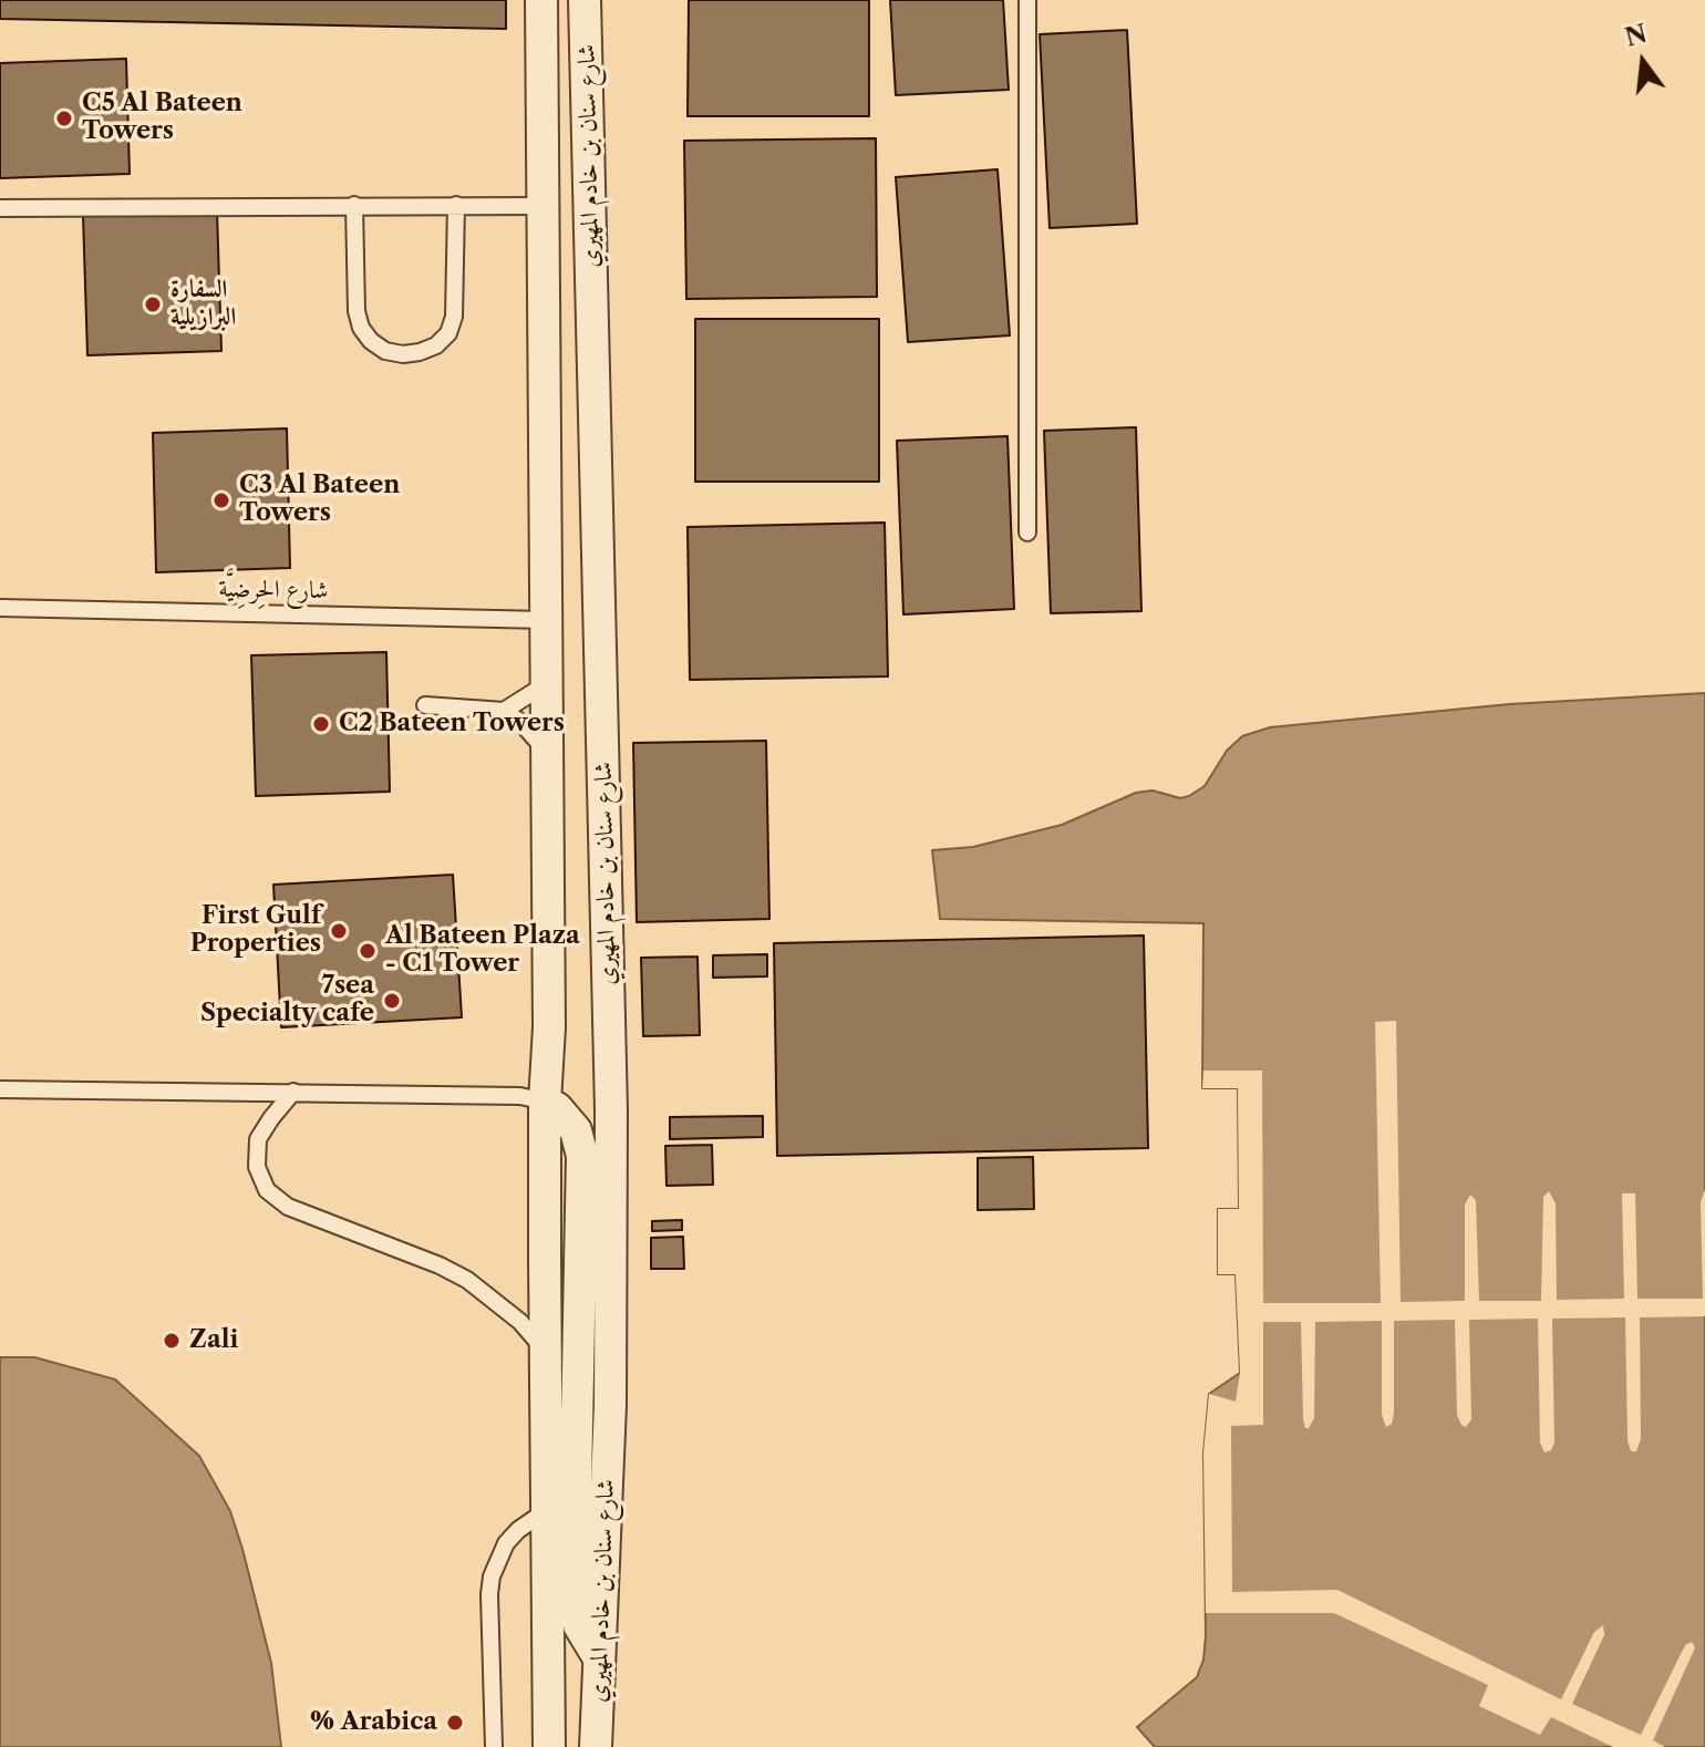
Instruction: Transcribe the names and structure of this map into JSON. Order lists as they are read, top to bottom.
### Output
{
  "streets": {
    "street": ["شارع سنان بن خادم المهيري"],
    "lane": ["شارع الحِرضِيَّة"]
  },
  "crossings": [
    ["شارع سنان بن خادم المهيري", "شارع الحِرضِيَّة"]
  ],
  "places": [
    "C5 Al Bateen Towers",
    "السفارة البرازيلية",
    "C3 Al Bateen Towers",
    "C2 Bateen Towers",
    "First Gulf Properties",
    "Al Bateen Plaza - C1 Tower",
    "7sea Specialty cafe",
    "Zali",
    "% Arabica"
  ],
  "north": "top"
}
